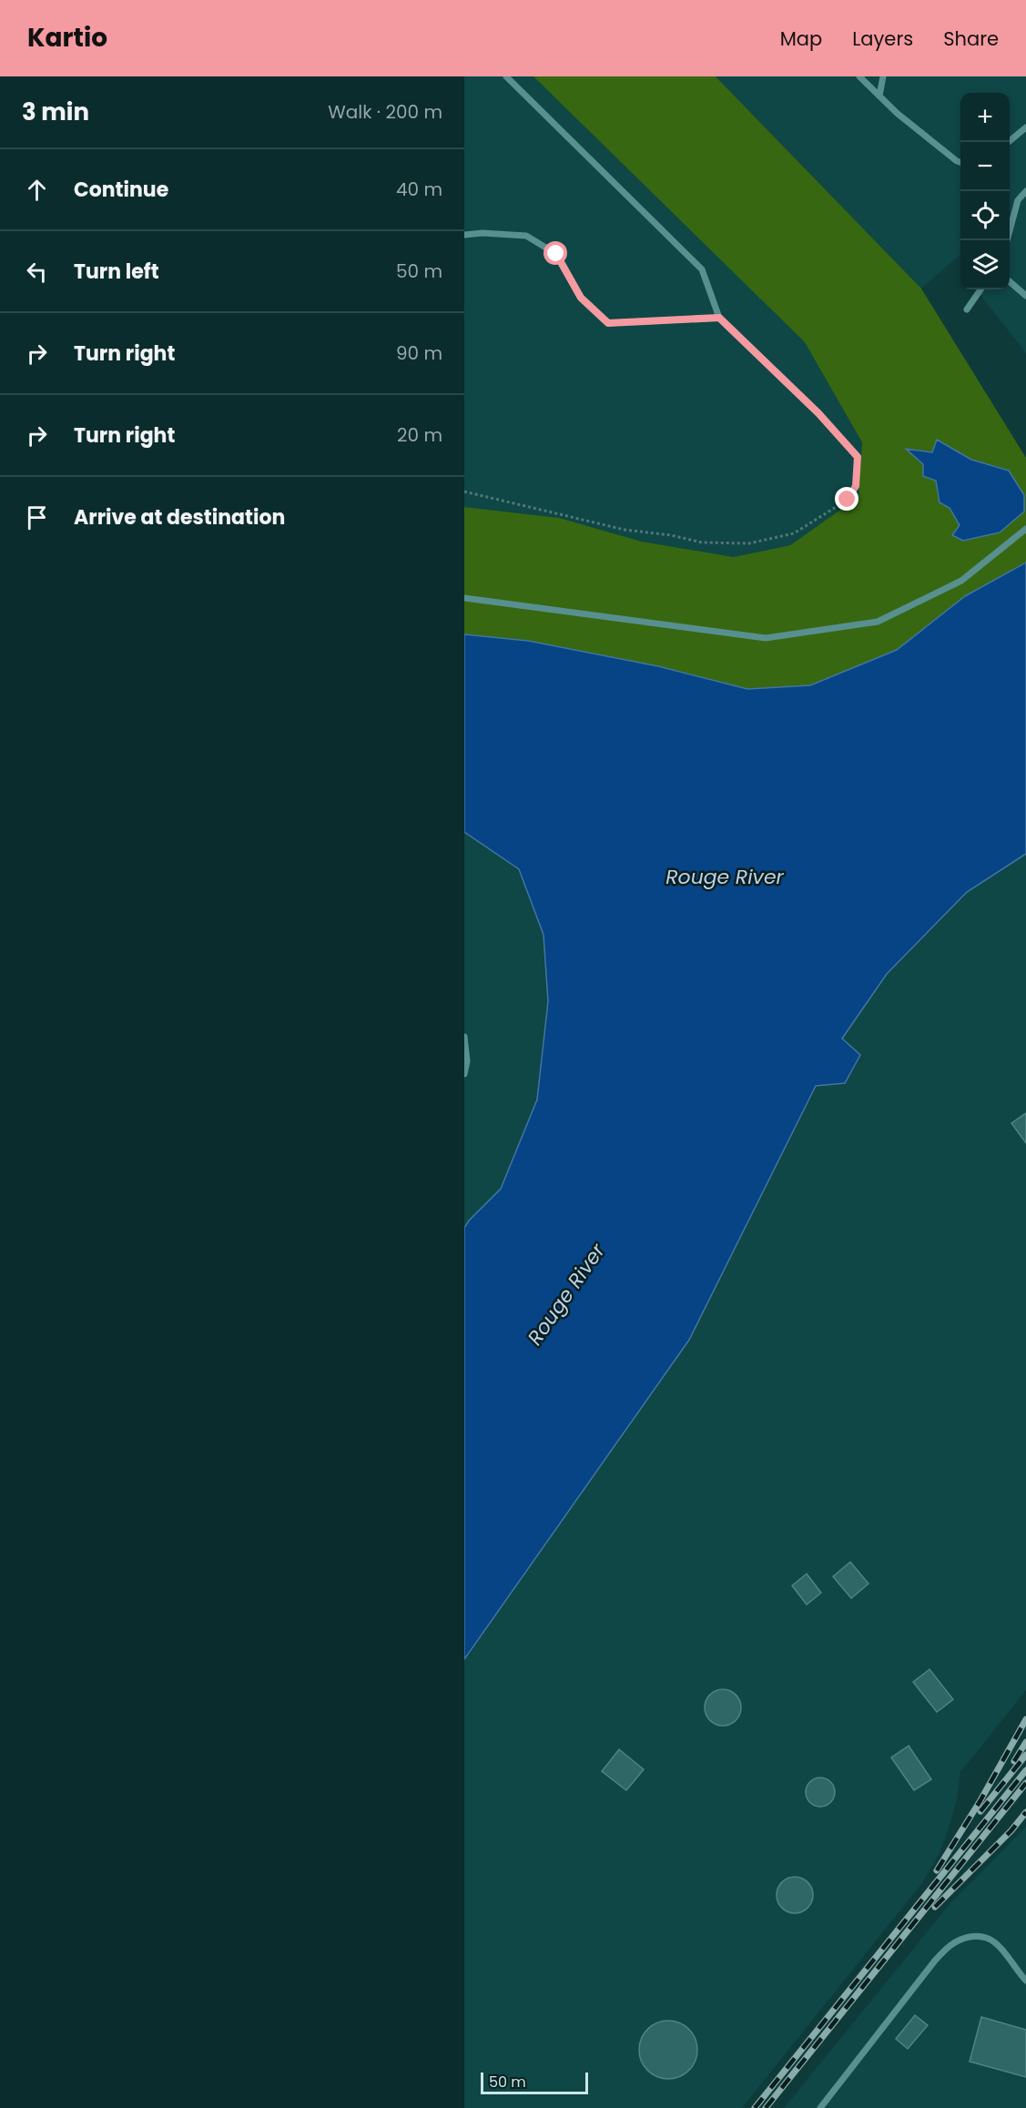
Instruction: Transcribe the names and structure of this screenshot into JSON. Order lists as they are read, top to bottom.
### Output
{
  "water": ["Rouge River"],
  "scale_bar": "50 m",
  "page": {
    "header": "Kartio",
    "nav": ["Map", "Layers", "Share"],
    "heading": ["3 min", "Walk · 200 m"],
    "map_buttons": ["+", "−"],
    "list": [
      ["Continue", "40 m"],
      ["Turn left", "50 m"],
      ["Turn right", "90 m"],
      ["Turn right", "20 m"],
      "Arrive at destination"
    ],
    "scale": "50 m"
  }
}
